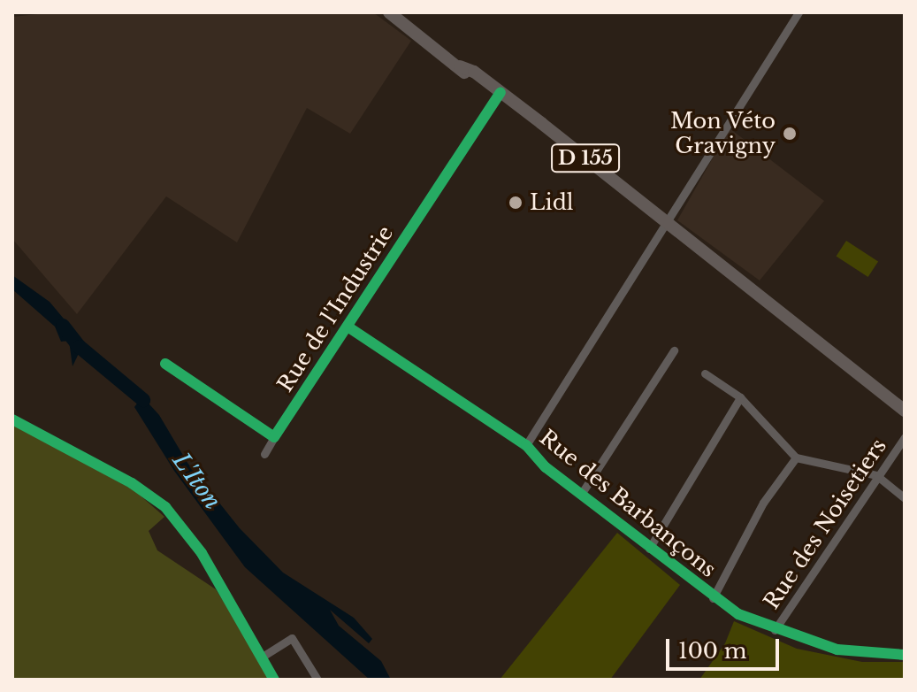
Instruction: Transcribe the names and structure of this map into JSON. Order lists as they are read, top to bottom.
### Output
{
  "streets": {
    "main road": ["D 155"],
    "street": ["Rue de l'Industrie", "Rue des Barbançons", "Rue des Noisetiers"]
  },
  "crossings": [
    ["D 155", "Rue de l'Industrie"],
    ["Rue de l'Industrie", "Rue des Barbançons"],
    ["Rue des Barbançons", "Rue des Noisetiers"]
  ],
  "water": ["L'Iton"],
  "places": ["Mon Véto Gravigny", "Lidl"],
  "scale_bar": "100 m"
}
